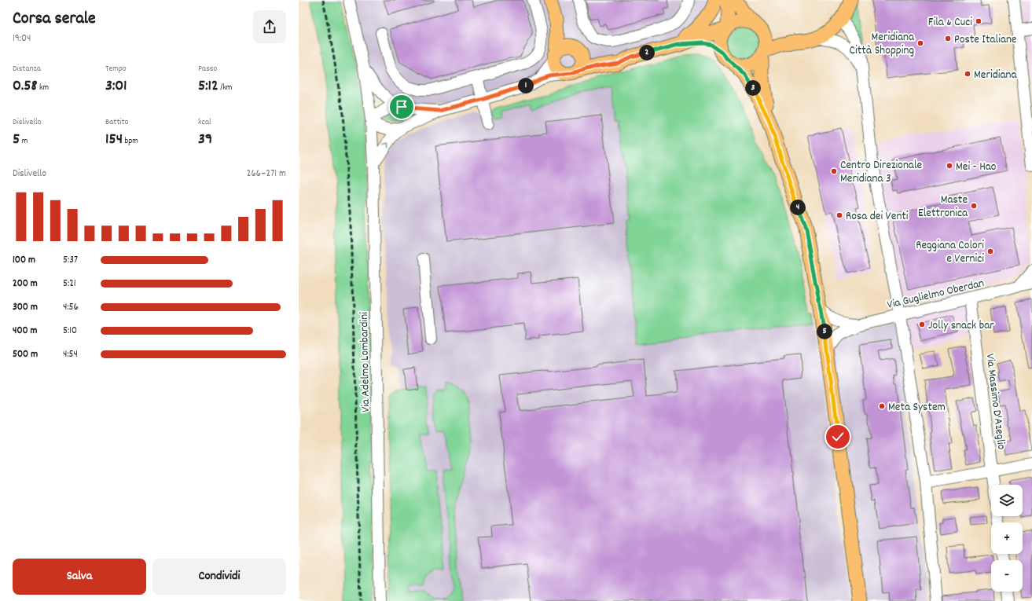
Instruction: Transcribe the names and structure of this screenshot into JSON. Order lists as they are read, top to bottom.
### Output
{
  "streets": {
    "street": ["Via Guglielmo Oberdan", "Via Adelmo Lombardini", "Via Massimo D'Azeglio"]
  },
  "crossings": [
    ["Via Guglielmo Oberdan", "Via Massimo D'Azeglio"]
  ],
  "places": [
    "Fila & Cuci",
    "Poste Italiane",
    "Meridiana Città Shopping",
    "Meridiana",
    "Mei - Hao",
    "Centro Direzionale Meridiana 3",
    "Maste Elettronica",
    "Rosa dei Venti",
    "Reggiana Colori e Vernici",
    "Jolly snack bar",
    "Meta System"
  ],
  "page": {
    "heading": ["Corsa serale", "19:04"],
    "pins": [
      "2",
      "1",
      "3",
      "4",
      "5"
    ],
    "stats": [
      ["Distanza", "0.58 km"],
      ["Tempo", "3:01"],
      ["Passo", "5:12 /km"],
      ["Dislivello", "5 m"],
      ["Battito", "154 bpm"],
      ["kcal", "39"]
    ],
    "chart": ["Dislivello", "266–271 m"],
    "list": [
      {
        "name": "100 m",
        "note": "5:37"
      },
      {
        "name": "200 m",
        "note": "5:21"
      },
      {
        "name": "300 m",
        "note": "4:56"
      },
      {
        "name": "400 m",
        "note": "5:10"
      },
      {
        "name": "500 m",
        "note": "4:54"
      }
    ],
    "map_buttons": ["+", "−"],
    "buttons": ["Salva", "Condividi"]
  }
}
